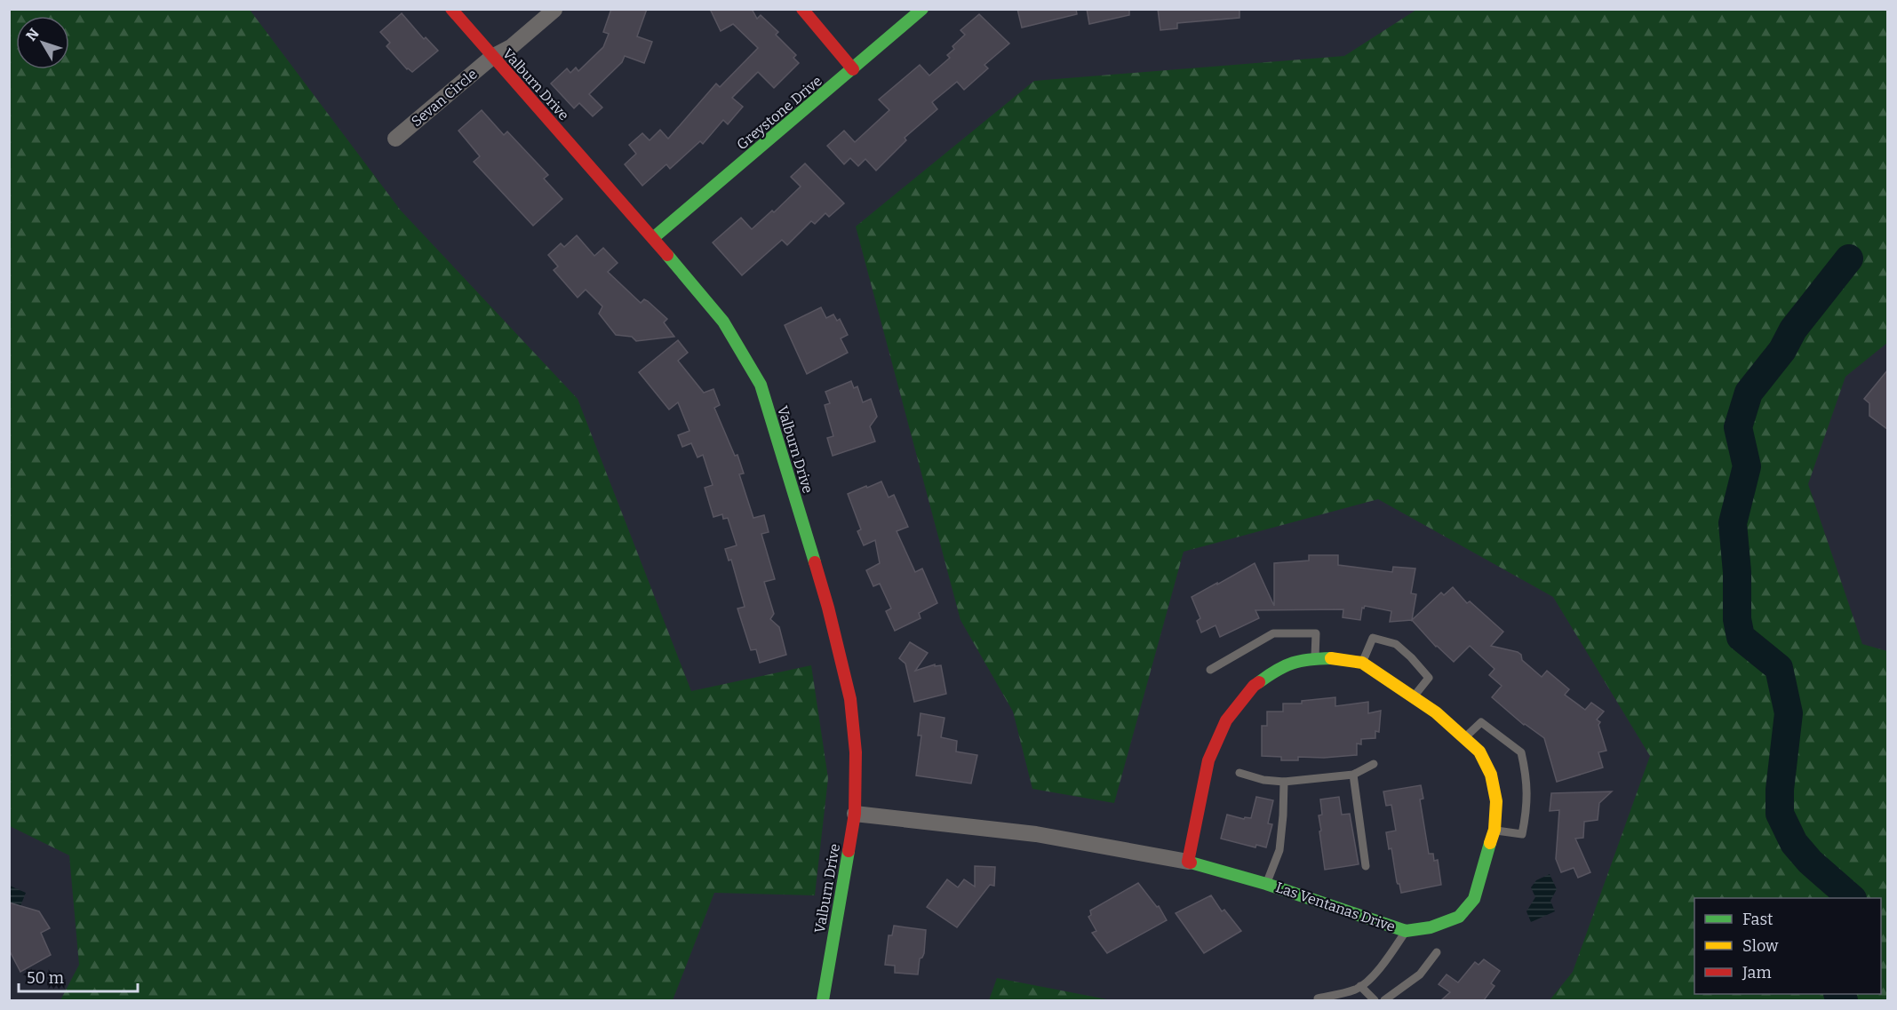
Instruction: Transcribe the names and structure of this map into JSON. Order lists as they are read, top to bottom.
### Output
{
  "streets": {
    "street": [
      "Valburn Drive",
      "Sevan Circle",
      "Greystone Drive",
      "Las Ventanas Drive"
    ]
  },
  "crossings": [
    ["Valburn Drive", "Sevan Circle"],
    ["Valburn Drive", "Greystone Drive"],
    ["Valburn Drive", "Las Ventanas Drive"]
  ],
  "legend": ["Fast", "Slow", "Jam"],
  "scale_bar": "50 m",
  "north": "top left"
}
